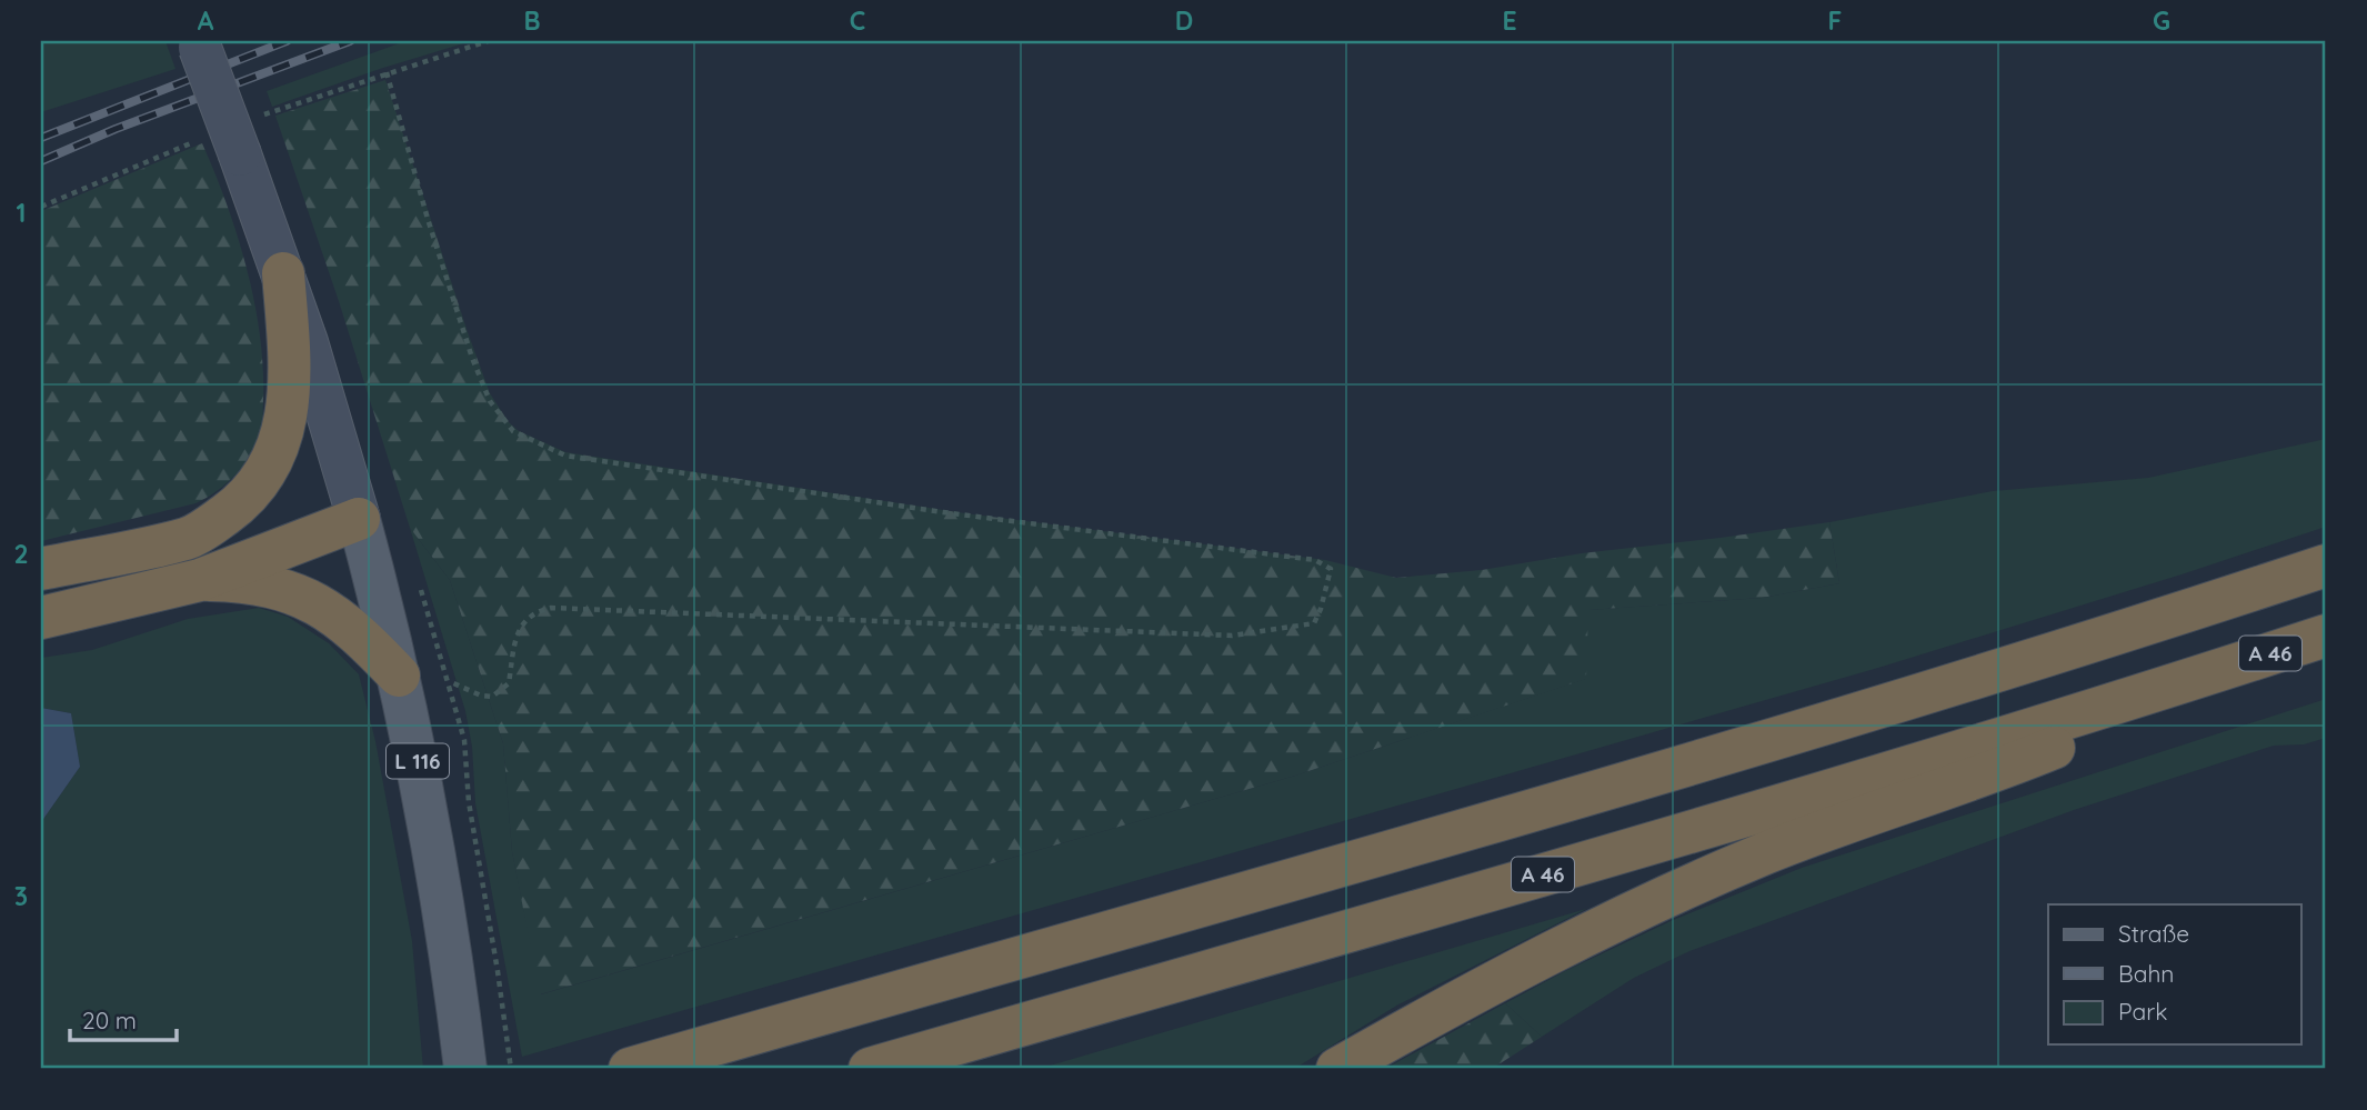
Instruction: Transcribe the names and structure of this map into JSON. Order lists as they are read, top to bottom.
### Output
{
  "streets": {
    "highway": ["A 46"],
    "main road": ["L 116"]
  },
  "legend": ["Straße", "Bahn", "Park"],
  "scale_bar": "20 m",
  "grid": {
    "columns": [
      "A",
      "B",
      "C",
      "D",
      "E",
      "F",
      "G"
    ],
    "rows": ["1", "2", "3"]
  }
}
